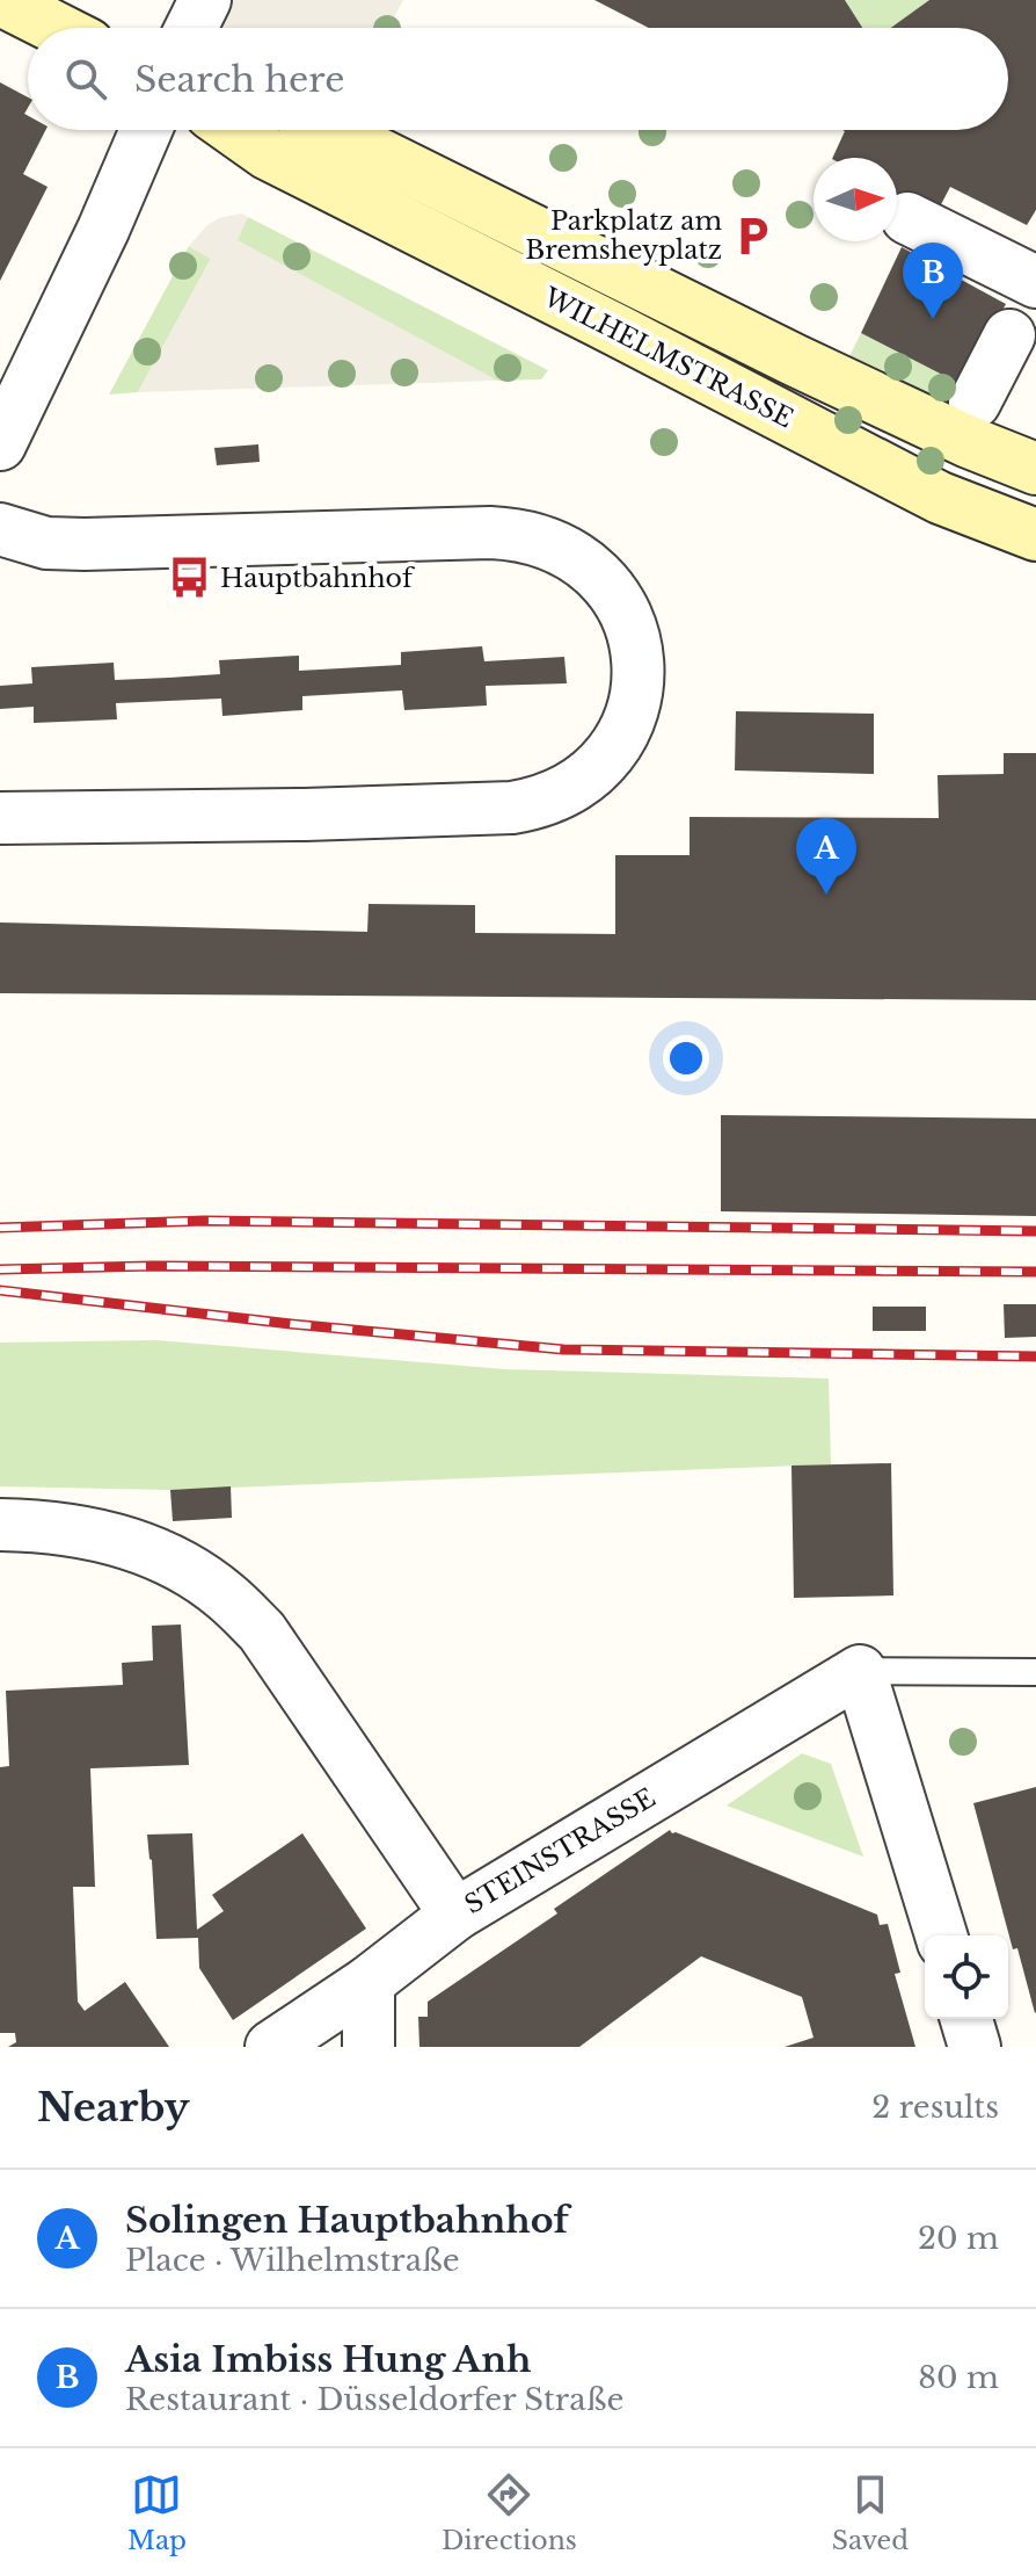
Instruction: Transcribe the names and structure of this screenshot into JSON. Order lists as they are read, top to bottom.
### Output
{
  "streets": {
    "street": ["WILHELMSTRASSE", "STEINSTRASSE"]
  },
  "places": {
    "parking": ["Parkplatz am Bremsheyplatz"],
    "bus stop": ["Hauptbahnhof"]
  },
  "north": "right",
  "page": {
    "search": "Search here",
    "pins": ["B", "A"],
    "heading": ["Nearby", "2 results"],
    "list": [
      {
        "mark": "A",
        "name": "Solingen Hauptbahnhof",
        "note": "Place · Wilhelmstraße",
        "value": "20 m"
      },
      {
        "mark": "B",
        "name": "Asia Imbiss Hung Anh",
        "note": "Restaurant · Düsseldorfer Straße",
        "value": "80 m"
      }
    ],
    "nav": ["Map", "Directions", "Saved"]
  }
}
